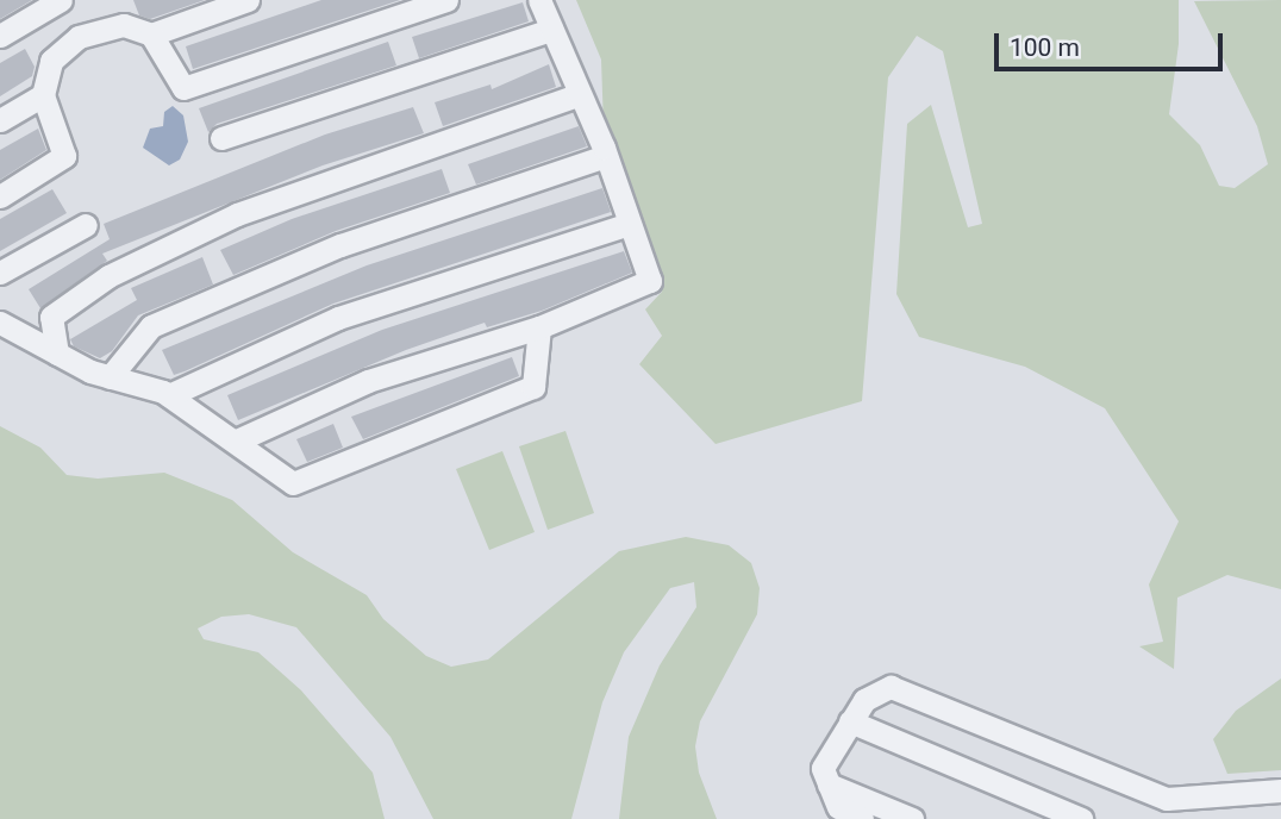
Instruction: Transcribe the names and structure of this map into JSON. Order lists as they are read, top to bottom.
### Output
{
  "scale_bar": "100 m"
}
